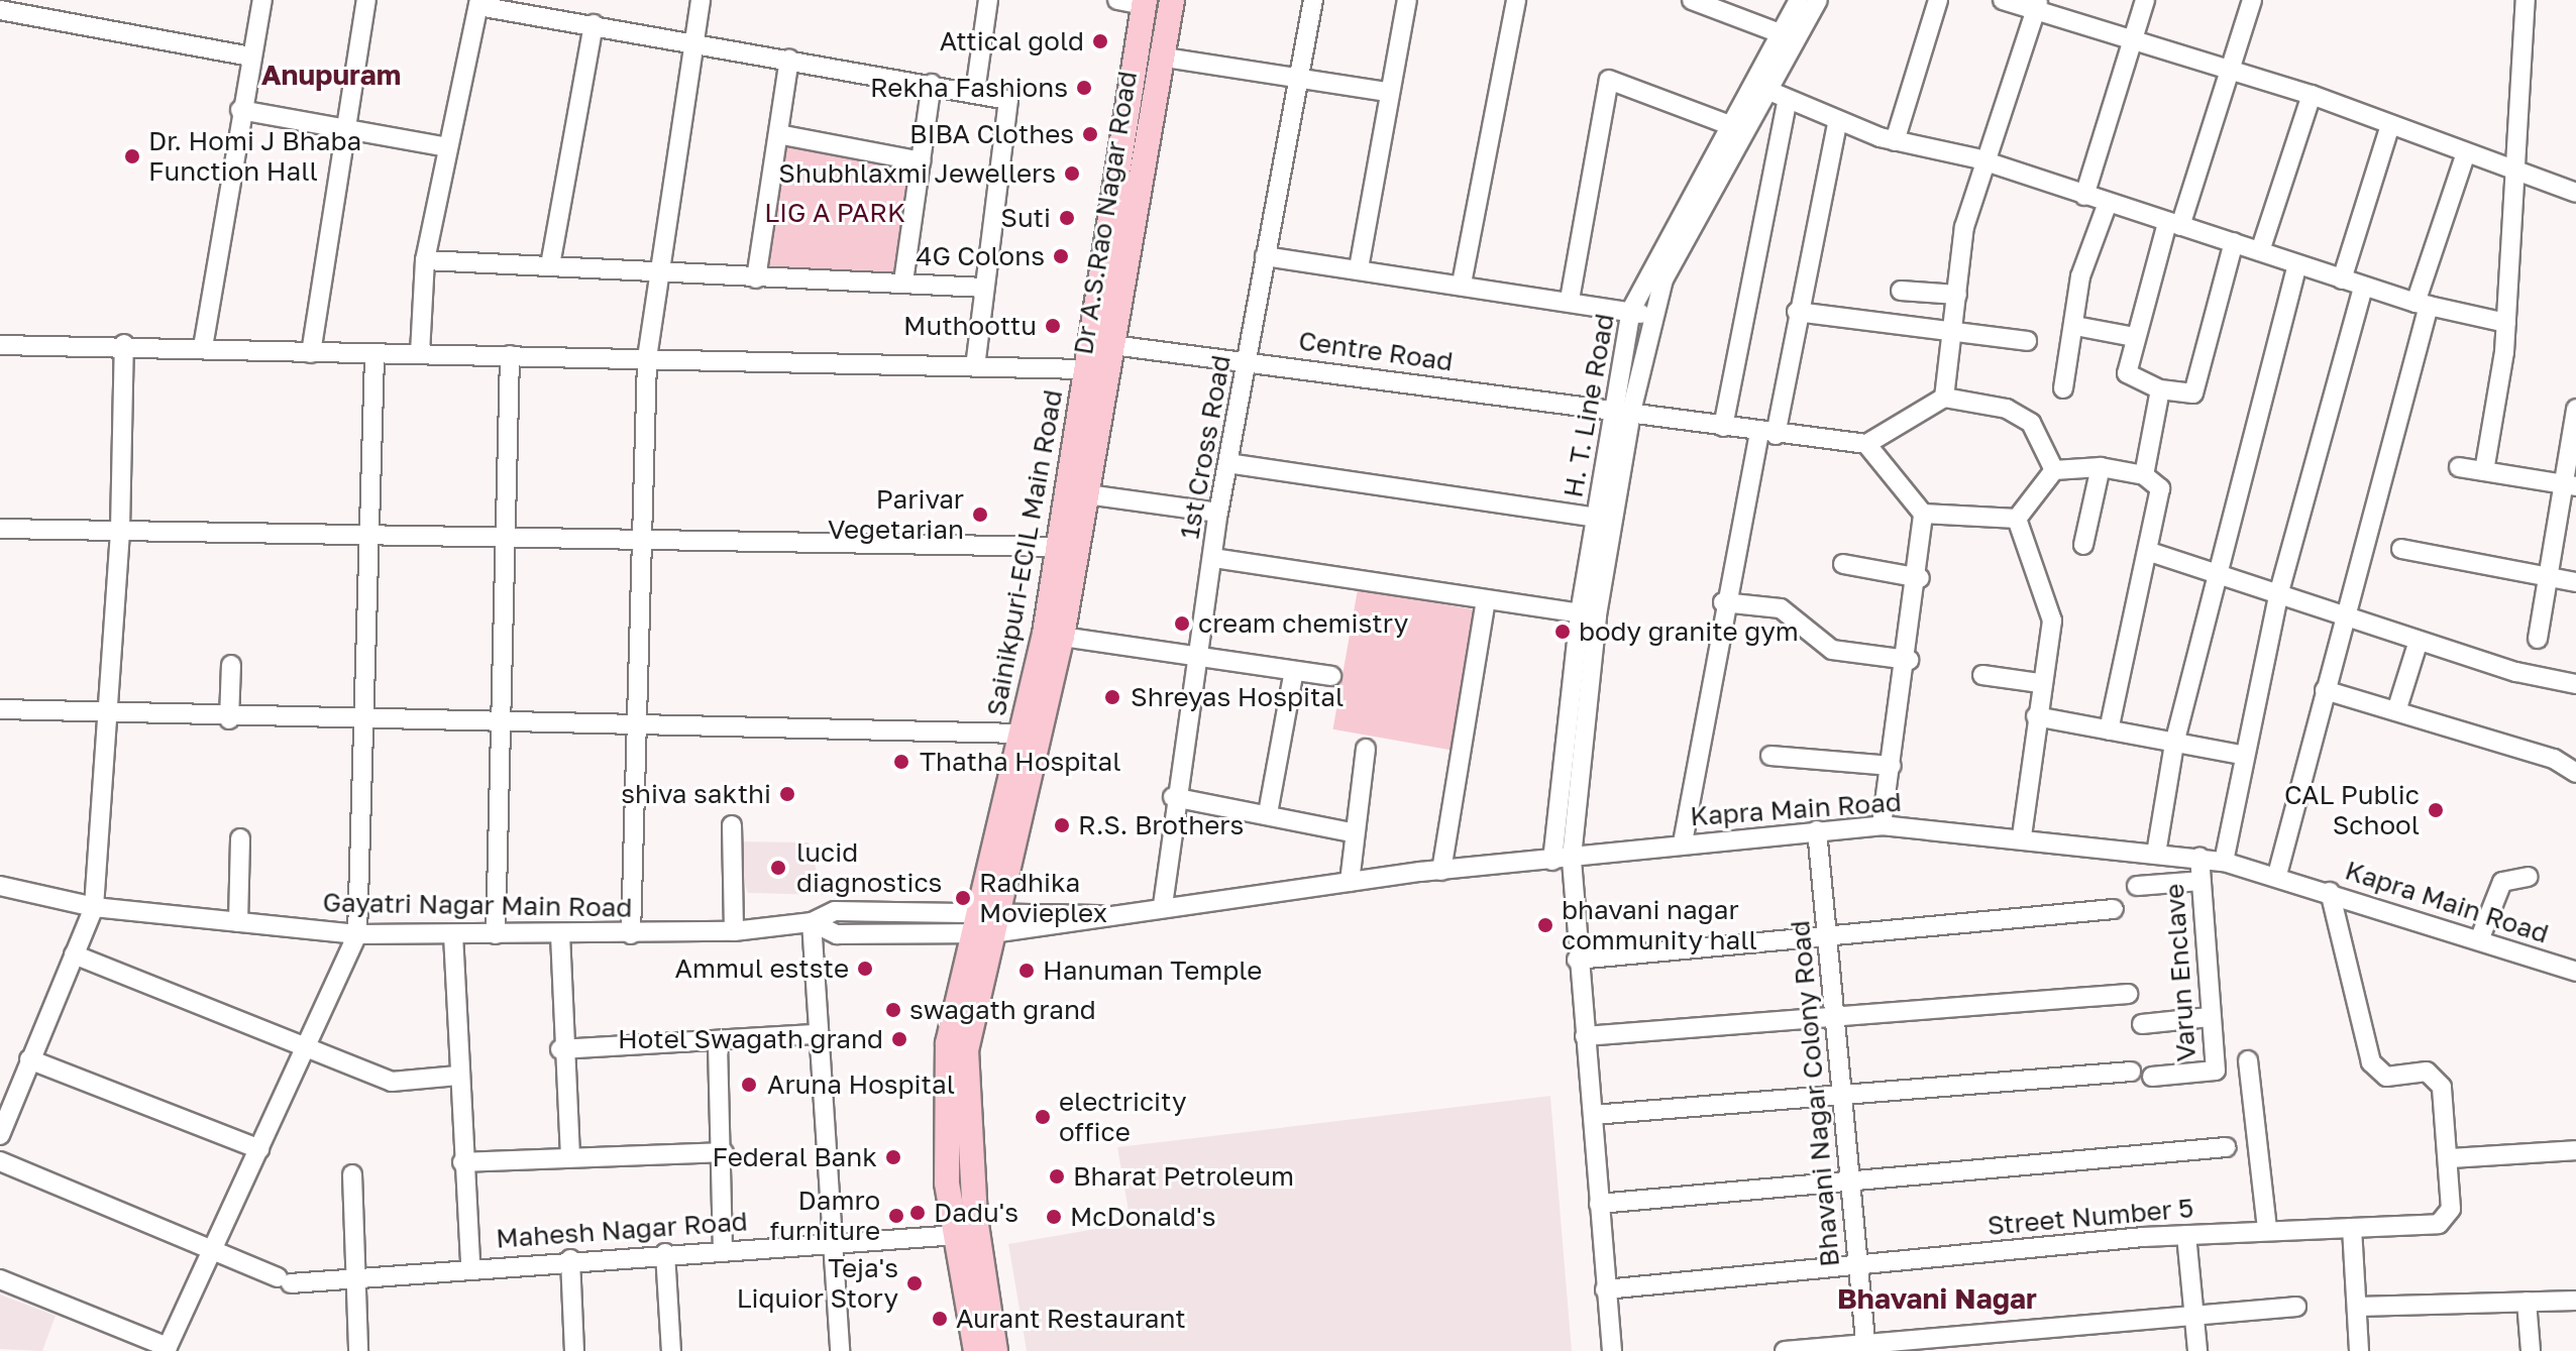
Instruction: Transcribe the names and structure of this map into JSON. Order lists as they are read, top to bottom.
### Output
{
  "streets": {
    "main road": ["Dr A.S.Rao Nagar Road", "Sainikpuri-ECIL Main Road"],
    "street": [
      "Centre Road",
      "H. T. Line Road",
      "1st Cross Road",
      "Kapra Main Road",
      "Gayatri Nagar Main Road",
      "Varun Enclave",
      "Bhavani Nagar Colony Road",
      "Street Number 5",
      "Mahesh Nagar Road"
    ]
  },
  "crossings": [
    ["Dr A.S.Rao Nagar Road", "Centre Road"],
    ["Dr A.S.Rao Nagar Road", "Sainikpuri-ECIL Main Road"],
    ["Dr A.S.Rao Nagar Road", "Kapra Main Road"],
    ["Dr A.S.Rao Nagar Road", "Gayatri Nagar Main Road"],
    ["Centre Road", "H. T. Line Road"],
    ["Centre Road", "1st Cross Road"],
    ["H. T. Line Road", "Kapra Main Road"],
    ["1st Cross Road", "Kapra Main Road"],
    ["Sainikpuri-ECIL Main Road", "Kapra Main Road"],
    ["Sainikpuri-ECIL Main Road", "Gayatri Nagar Main Road"],
    ["Sainikpuri-ECIL Main Road", "Mahesh Nagar Road"],
    ["Kapra Main Road", "Gayatri Nagar Main Road"],
    ["Kapra Main Road", "Varun Enclave"],
    ["Kapra Main Road", "Bhavani Nagar Colony Road"],
    ["Kapra Main Road", "Street Number 5"],
    ["Bhavani Nagar Colony Road", "Street Number 5"]
  ],
  "districts": ["Anupuram", "Bhavani Nagar"],
  "parks": ["LIG A PARK"],
  "places": [
    "Attical gold",
    "Rekha Fashions",
    "BIBA Clothes",
    "Dr. Homi J Bhaba Function Hall",
    "Shubhlaxmi Jewellers",
    "Suti",
    "4G Colons",
    "Muthoottu",
    "Parivar Vegetarian",
    "cream chemistry",
    "body granite gym",
    "Shreyas Hospital",
    "Thatha Hospital",
    "shiva sakthi",
    "CAL Public School",
    "R.S. Brothers",
    "lucid diagnostics",
    "Radhika Movieplex",
    "bhavani nagar community hall",
    "Ammul estste",
    "Hanuman Temple",
    "swagath grand",
    "Hotel Swagath grand",
    "Aruna Hospital",
    "electricity office",
    "Federal Bank",
    "Bharat Petroleum",
    "Dadu's",
    "Damro furniture",
    "McDonald's",
    "Teja's Liquior Story",
    "Aurant Restaurant"
  ]
}
